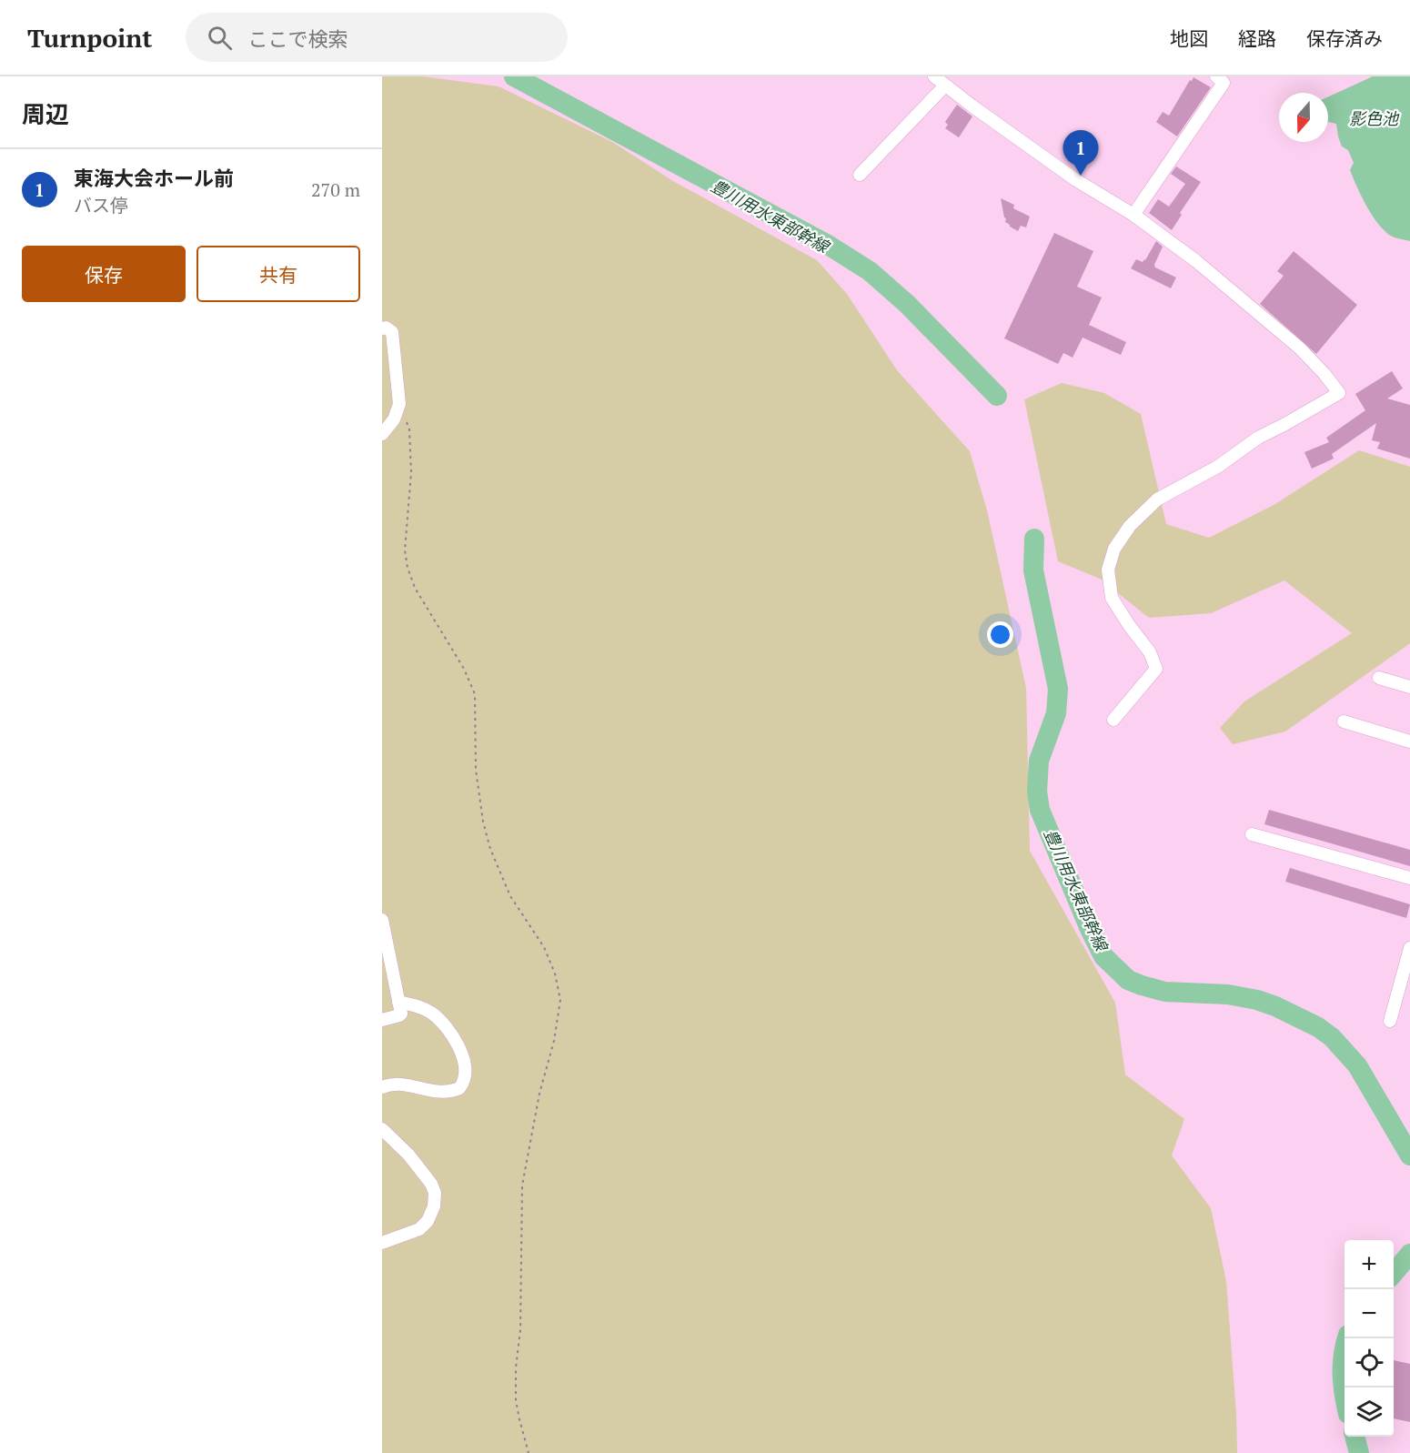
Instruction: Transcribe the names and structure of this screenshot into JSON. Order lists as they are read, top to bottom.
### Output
{
  "water": ["影色池", "豊川用水東部幹線"],
  "north": "bottom",
  "page": {
    "header": "Turnpoint",
    "search": "ここで検索",
    "nav": ["地図", "経路", "保存済み"],
    "heading": "周辺",
    "pins": "1",
    "list": [
      {
        "mark": "1",
        "name": "東海大会ホール前",
        "note": "バス停",
        "value": "270 m"
      }
    ],
    "buttons": ["保存", "共有"],
    "map_buttons": ["+", "−"]
  }
}
